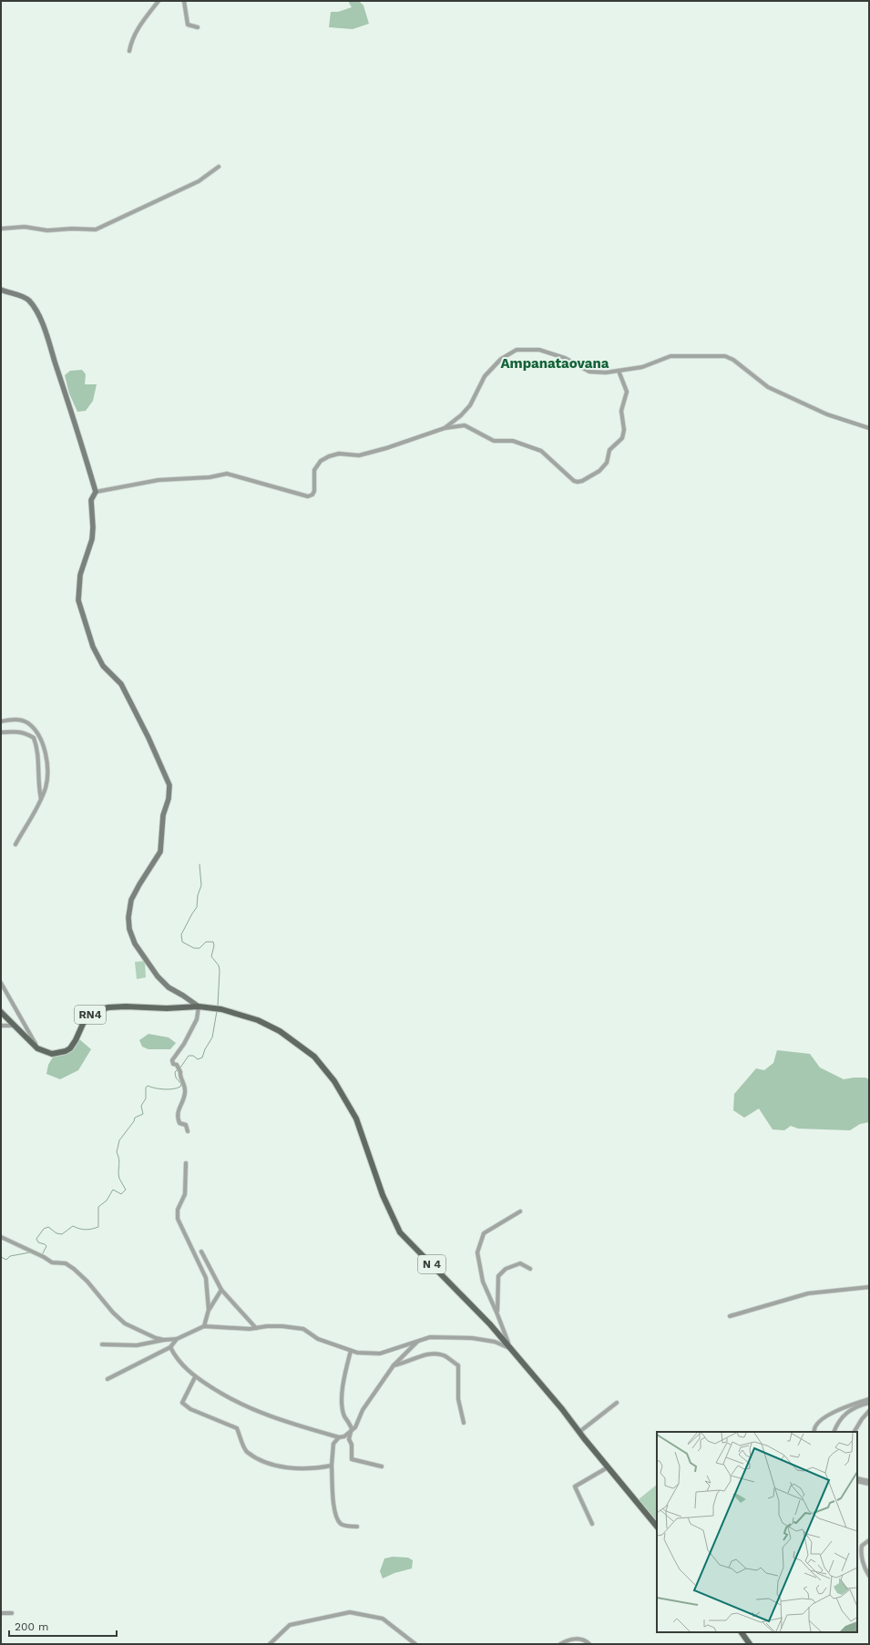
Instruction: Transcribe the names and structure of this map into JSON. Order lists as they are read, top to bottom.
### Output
{
  "streets": {
    "main road": ["RN4", "N 4"]
  },
  "crossings": [
    ["RN4", "N 4"]
  ],
  "districts": ["Ampanataovana"],
  "scale_bar": "200 m"
}
